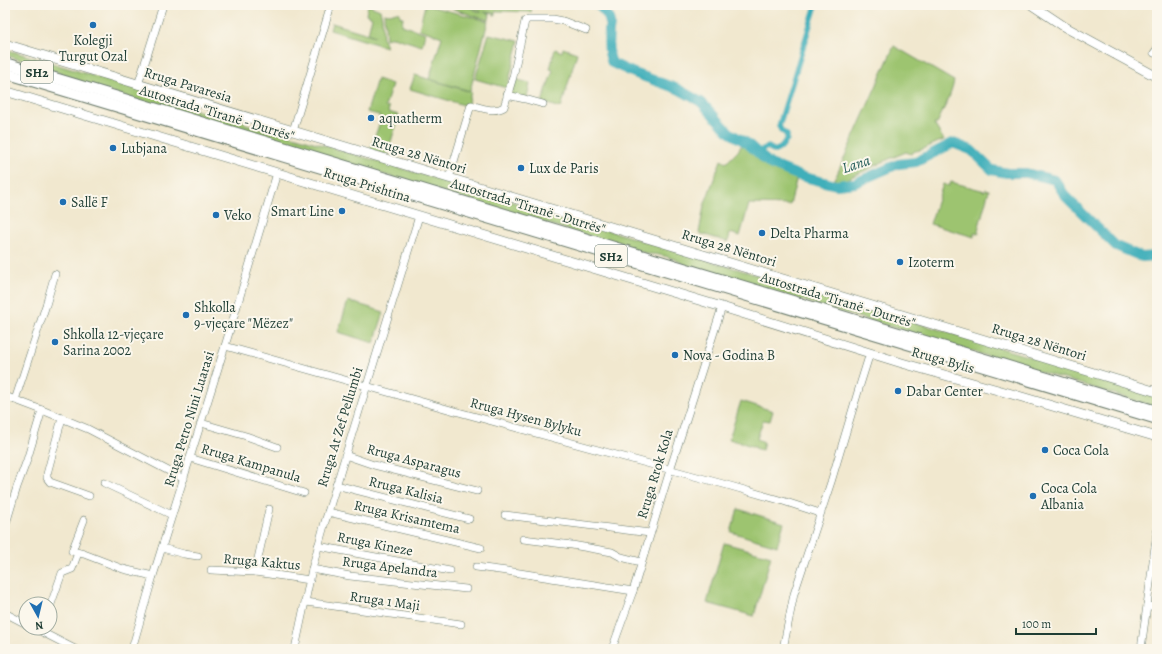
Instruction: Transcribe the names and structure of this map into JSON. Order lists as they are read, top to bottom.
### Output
{
  "streets": {
    "highway": ["SH2", "Autostrada \"Tiranë - Durrës\""],
    "main road": [
      "Rruga Pavaresia",
      "Rruga 28 Nëntori",
      "Rruga Prishtina",
      "Rruga Bylis"
    ],
    "street": [
      "Rruga Hysen Bylyku",
      "Rruga Petro Nini Luarasi",
      "Rruga At Zef Pellumbi",
      "Rruga Asparagus",
      "Rruga Kampanula",
      "Rruga Rrok Kola",
      "Rruga Kalisia",
      "Rruga Krisamtema",
      "Rruga Kineze",
      "Rruga Kaktus",
      "Rruga Apelandra",
      "Rruga 1 Maji"
    ]
  },
  "crossings": [
    ["Rruga Pavaresia", "Rruga 28 Nëntori"],
    ["Rruga Prishtina", "Rruga Bylis"],
    ["Rruga Prishtina", "Rruga Petro Nini Luarasi"],
    ["Rruga Prishtina", "Rruga At Zef Pellumbi"],
    ["Rruga Prishtina", "Rruga Rrok Kola"],
    ["Rruga Bylis", "Rruga Rrok Kola"],
    ["Rruga Hysen Bylyku", "Rruga Petro Nini Luarasi"],
    ["Rruga Hysen Bylyku", "Rruga At Zef Pellumbi"],
    ["Rruga Hysen Bylyku", "Rruga Rrok Kola"],
    ["Rruga Petro Nini Luarasi", "Rruga Kampanula"],
    ["Rruga At Zef Pellumbi", "Rruga Asparagus"],
    ["Rruga At Zef Pellumbi", "Rruga Kalisia"],
    ["Rruga At Zef Pellumbi", "Rruga Krisamtema"],
    ["Rruga At Zef Pellumbi", "Rruga Kineze"],
    ["Rruga At Zef Pellumbi", "Rruga Kaktus"],
    ["Rruga At Zef Pellumbi", "Rruga Apelandra"],
    ["Rruga At Zef Pellumbi", "Rruga 1 Maji"]
  ],
  "water": ["Lana"],
  "places": [
    "Kolegji Turgut Ozal",
    "aquatherm",
    "Lubjana",
    "Lux de Paris",
    "Sallë F",
    "Smart Line",
    "Veko",
    "Delta Pharma",
    "Izoterm",
    "Shkolla 9-vjeçare \"Mëzez\"",
    "Shkolla 12-vjeçare Sarina 2002",
    "Nova - Godina B",
    "Dabar Center",
    "Coca Cola",
    "Coca Cola Albania"
  ],
  "scale_bar": "100 m",
  "north": "bottom"
}
